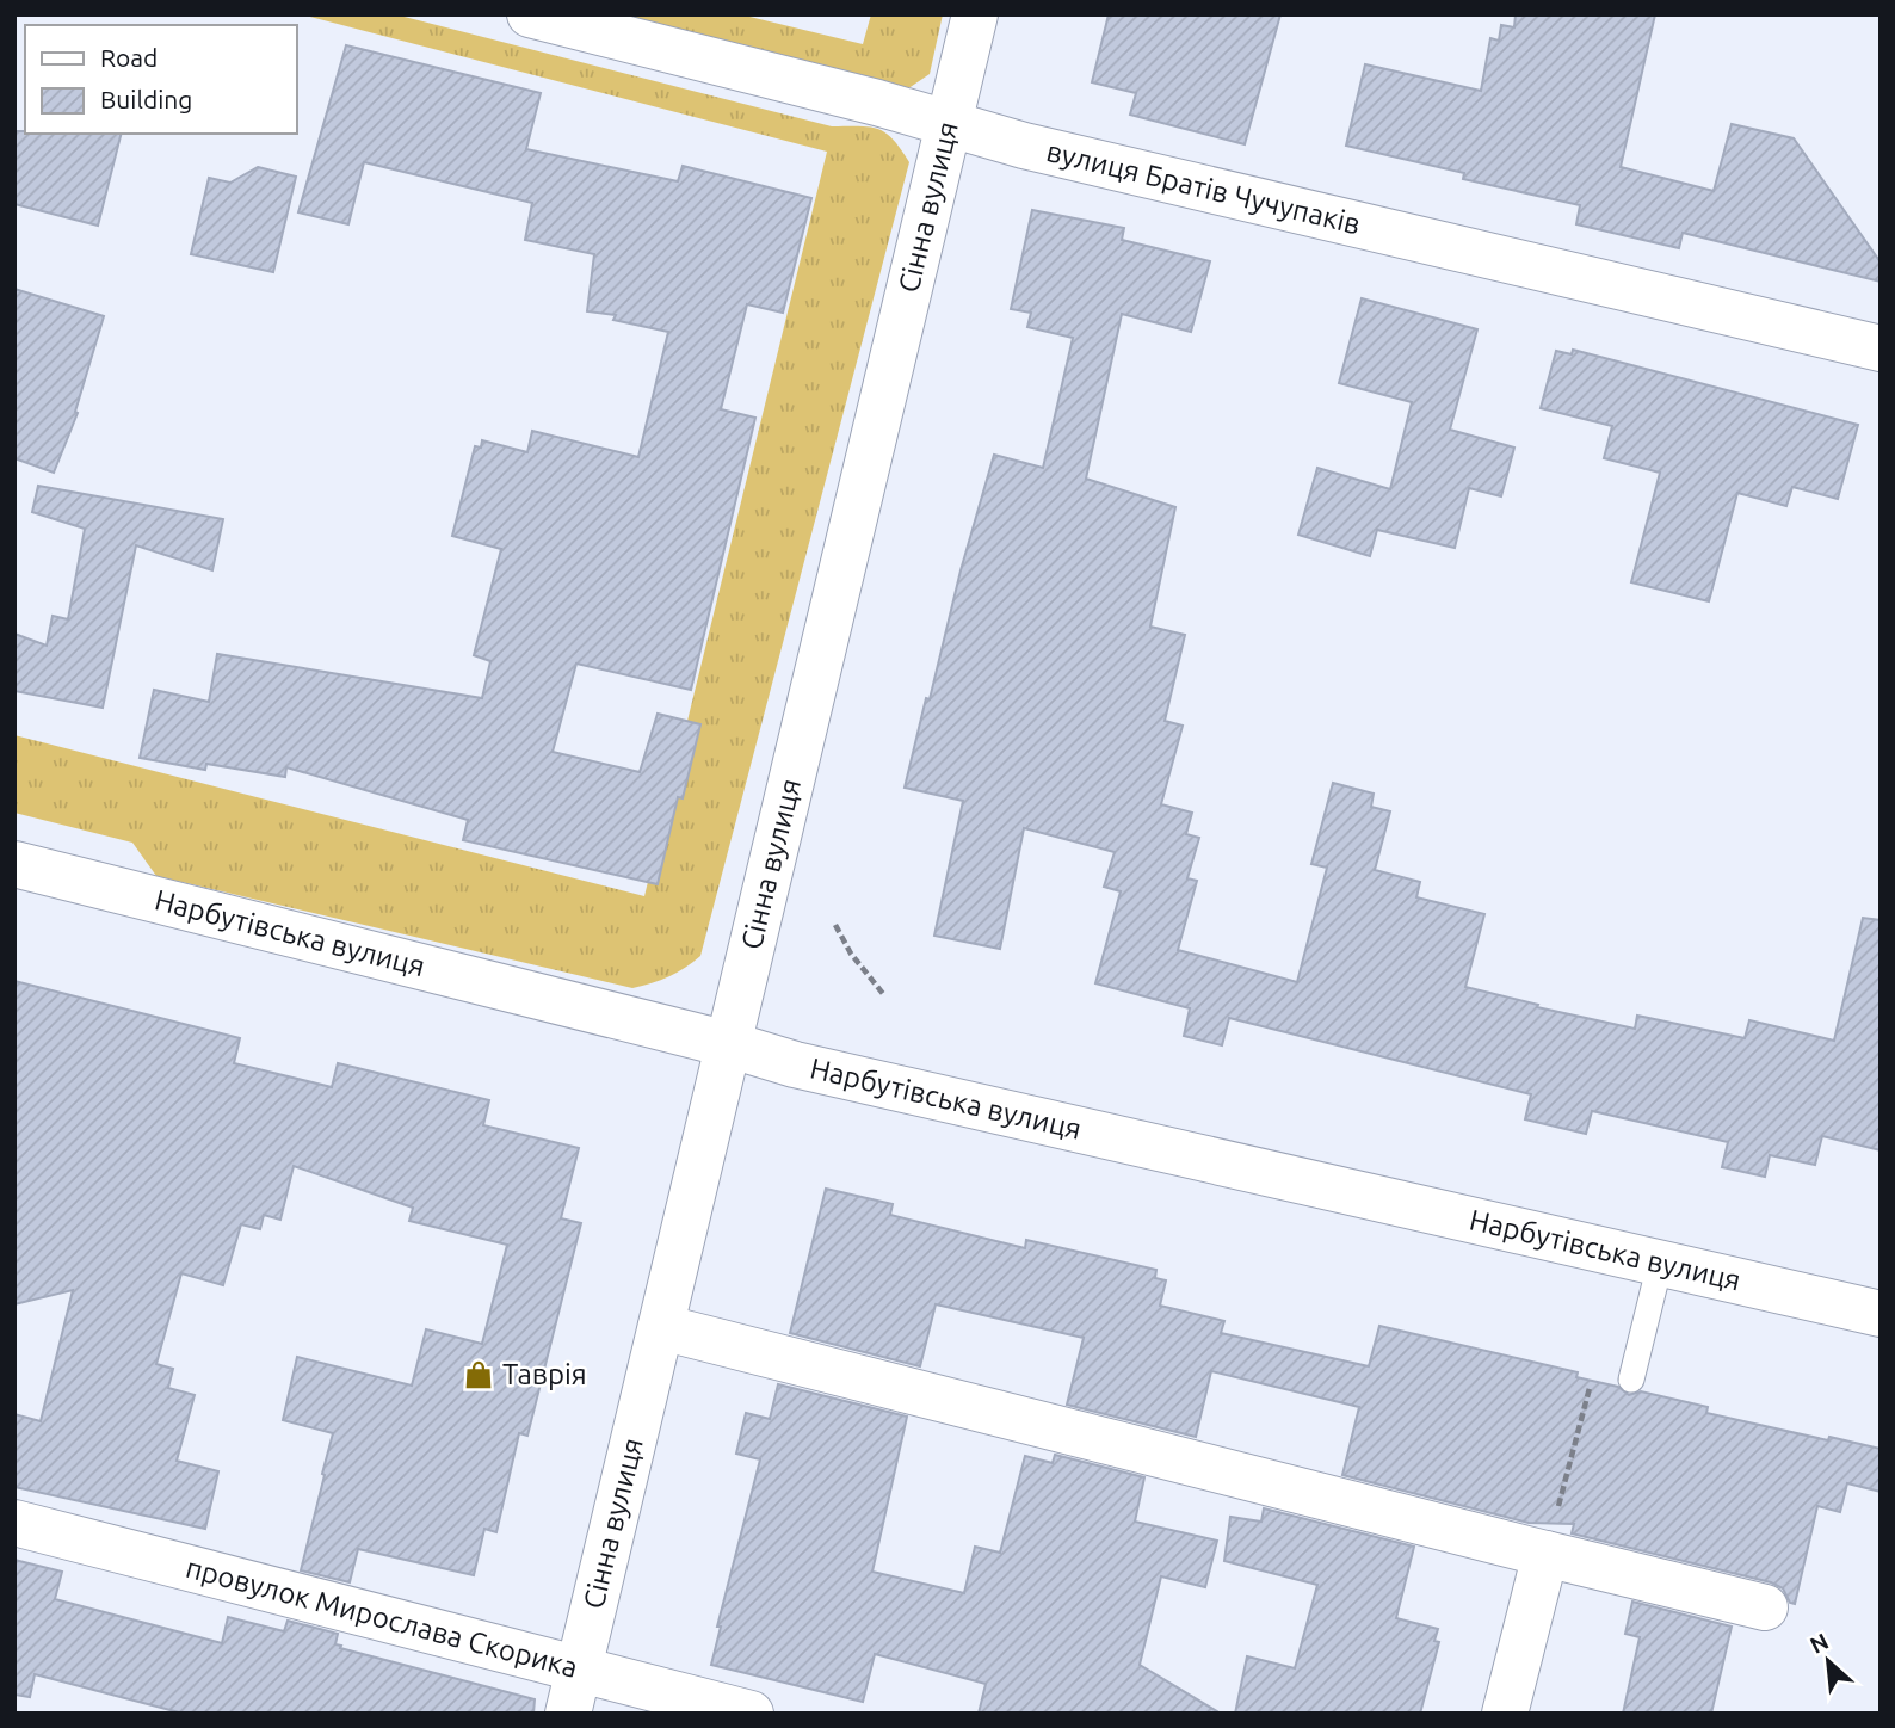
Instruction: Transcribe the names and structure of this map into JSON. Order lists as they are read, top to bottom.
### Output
{
  "streets": {
    "street": [
      "вулиця Братів Чучупаків",
      "Сінна вулиця",
      "Нарбутівська вулиця",
      "провулок Мирослава Скорика"
    ]
  },
  "crossings": [
    ["вулиця Братів Чучупаків", "Сінна вулиця"],
    ["Сінна вулиця", "Нарбутівська вулиця"],
    ["Сінна вулиця", "провулок Мирослава Скорика"]
  ],
  "places": {
    "shop": ["Таврія"]
  },
  "legend": ["Road", "Building"],
  "north": "top left"
}
